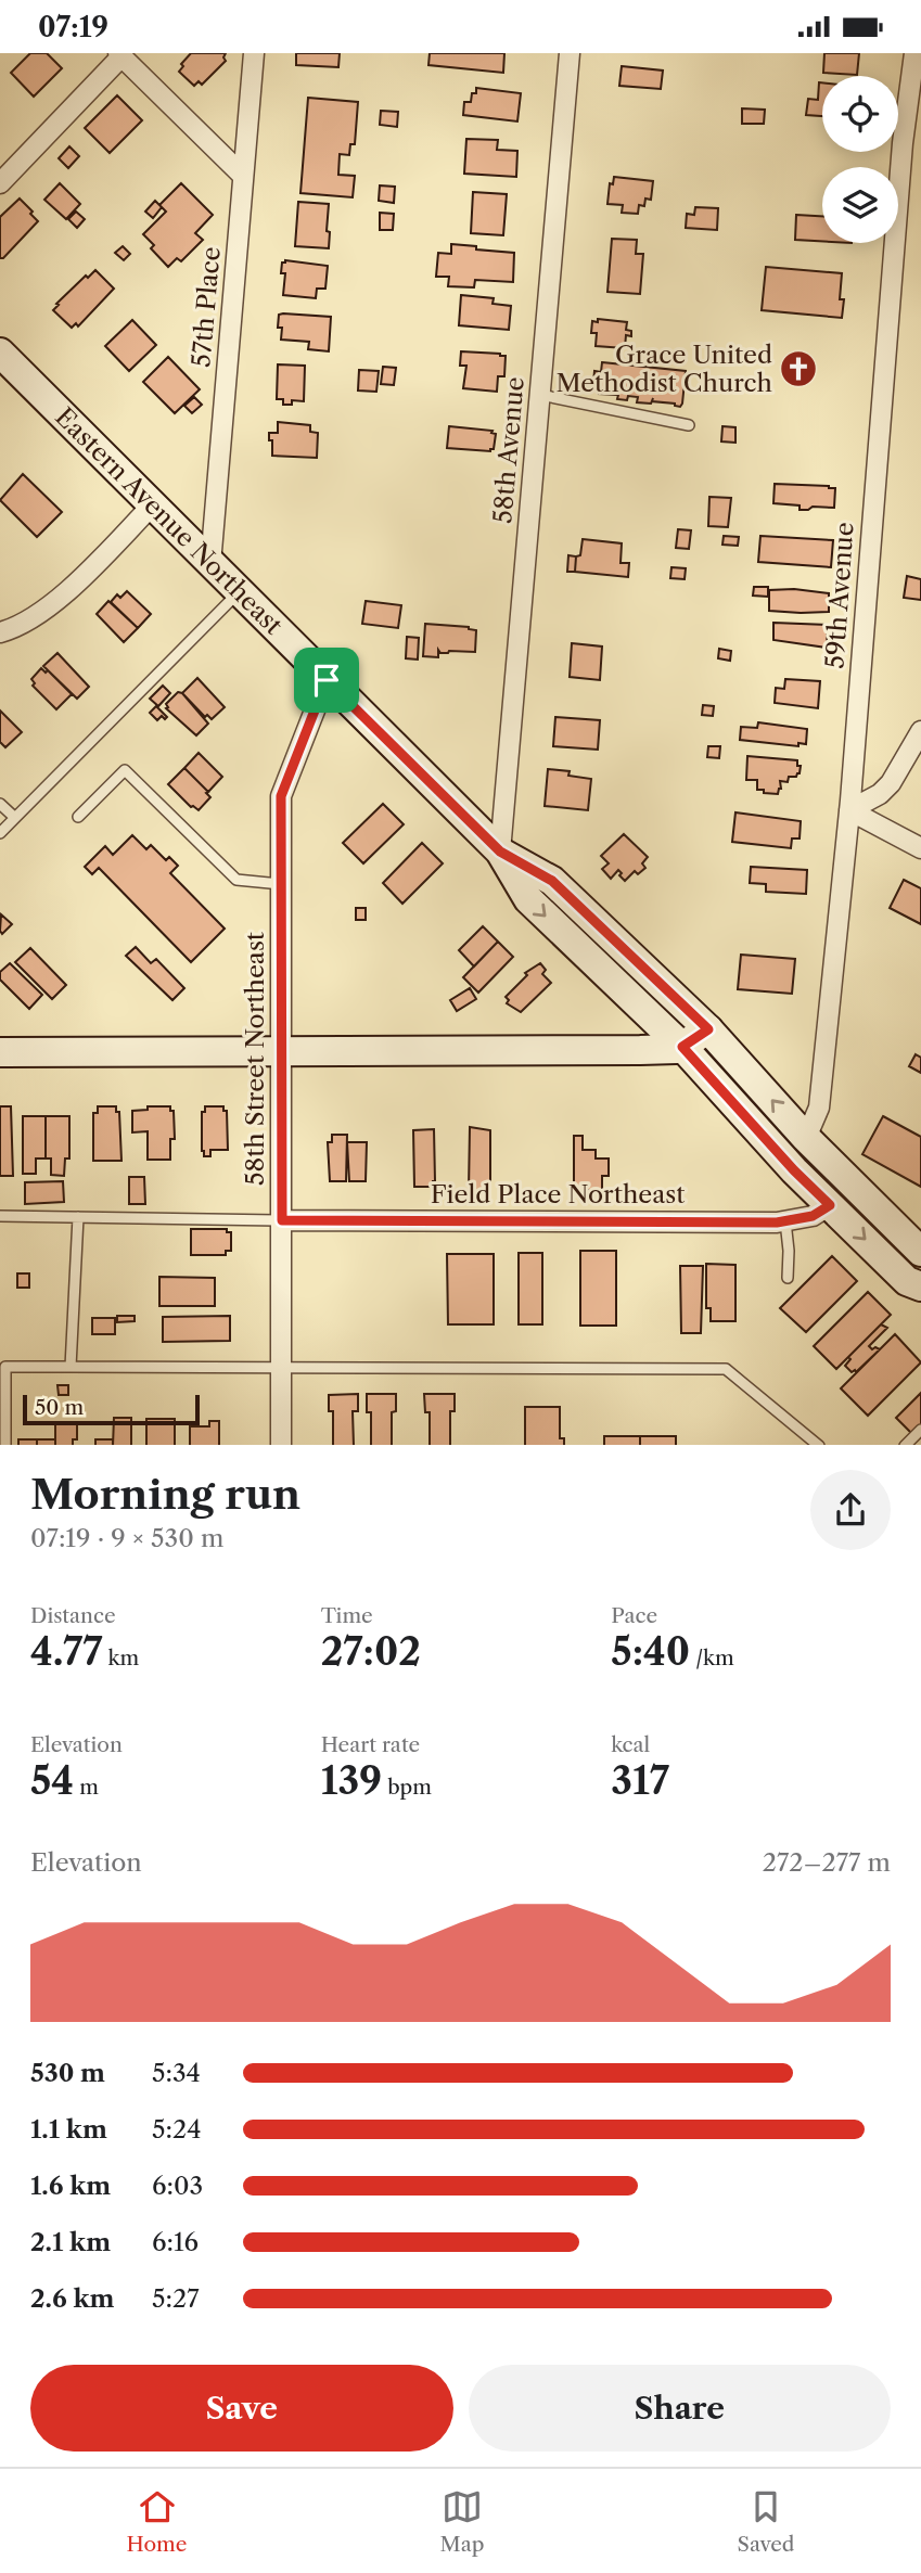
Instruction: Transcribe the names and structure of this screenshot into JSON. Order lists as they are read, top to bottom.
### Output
{
  "streets": {
    "main road": ["Eastern Avenue Northeast"],
    "street": [
      "57th Place",
      "58th Avenue",
      "59th Avenue",
      "58th Street Northeast",
      "Field Place Northeast"
    ]
  },
  "crossings": [
    ["57th Place", "Eastern Avenue Northeast"],
    ["58th Avenue", "Eastern Avenue Northeast"],
    ["Eastern Avenue Northeast", "59th Avenue"],
    ["Eastern Avenue Northeast", "58th Street Northeast"],
    ["Eastern Avenue Northeast", "Field Place Northeast"],
    ["58th Street Northeast", "Field Place Northeast"]
  ],
  "places": {
    "church": ["Grace United Methodist Church"]
  },
  "scale_bar": "50 m",
  "page": {
    "status": "07:19",
    "scale": "50 m",
    "heading": ["Morning run", "07:19 · 9 × 530 m"],
    "stats": [
      ["Distance", "4.77 km"],
      ["Time", "27:02"],
      ["Pace", "5:40 /km"],
      ["Elevation", "54 m"],
      ["Heart rate", "139 bpm"],
      ["kcal", "317"]
    ],
    "chart": ["Elevation", "272–277 m"],
    "list": [
      {
        "name": "530 m",
        "note": "5:34"
      },
      {
        "name": "1.1 km",
        "note": "5:24"
      },
      {
        "name": "1.6 km",
        "note": "6:03"
      },
      {
        "name": "2.1 km",
        "note": "6:16"
      },
      {
        "name": "2.6 km",
        "note": "5:27"
      }
    ],
    "buttons": ["Save", "Share"],
    "tabs": ["Home", "Map", "Saved"]
  }
}
